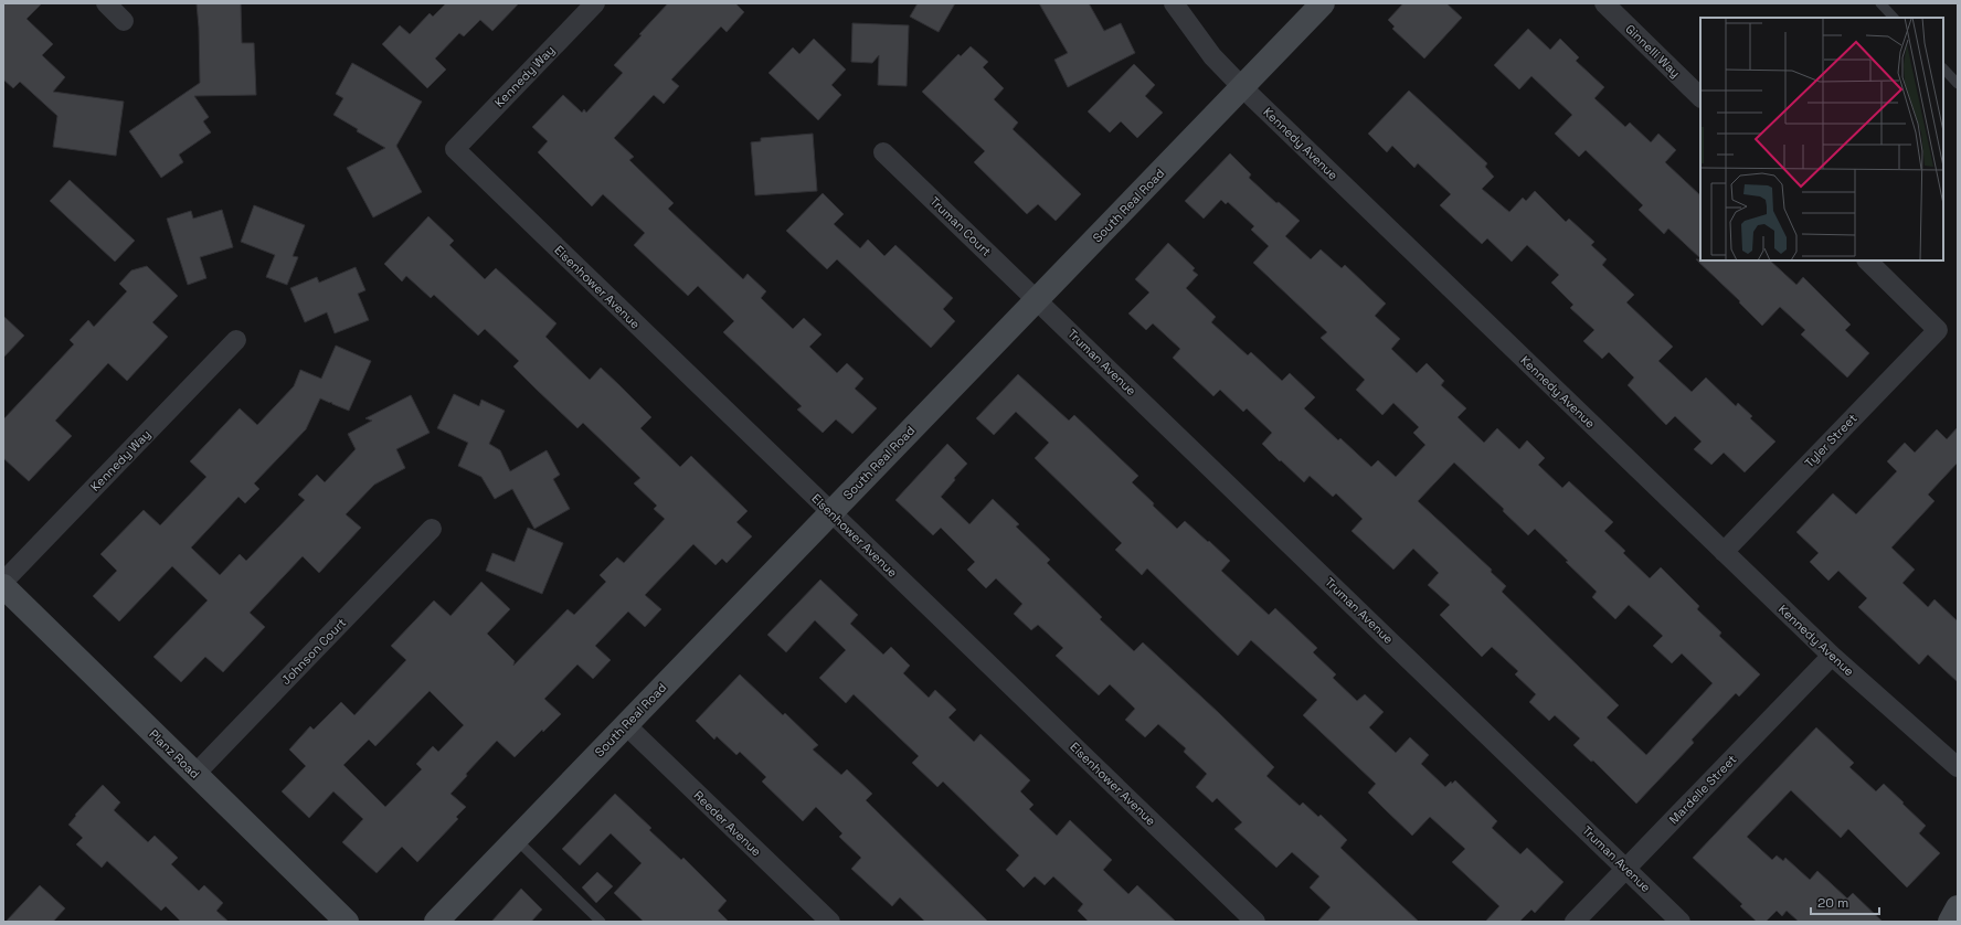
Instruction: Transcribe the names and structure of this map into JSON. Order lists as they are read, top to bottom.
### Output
{
  "streets": {
    "street": [
      "Ginnelli Way",
      "Kennedy Way",
      "Kennedy Avenue",
      "South Real Road",
      "Truman Court",
      "Eisenhower Avenue",
      "Truman Avenue",
      "Tyler Street",
      "Johnson Court",
      "Planz Road",
      "Mardelle Street",
      "Reeder Avenue"
    ]
  },
  "crossings": [
    ["Kennedy Way", "Eisenhower Avenue"],
    ["Kennedy Avenue", "South Real Road"],
    ["Kennedy Avenue", "Tyler Street"],
    ["Kennedy Avenue", "Mardelle Street"],
    ["South Real Road", "Truman Court"],
    ["South Real Road", "Eisenhower Avenue"],
    ["South Real Road", "Truman Avenue"],
    ["South Real Road", "Reeder Avenue"],
    ["Truman Court", "Truman Avenue"],
    ["Truman Avenue", "Mardelle Street"],
    ["Johnson Court", "Planz Road"]
  ],
  "scale_bar": "20 m"
}
